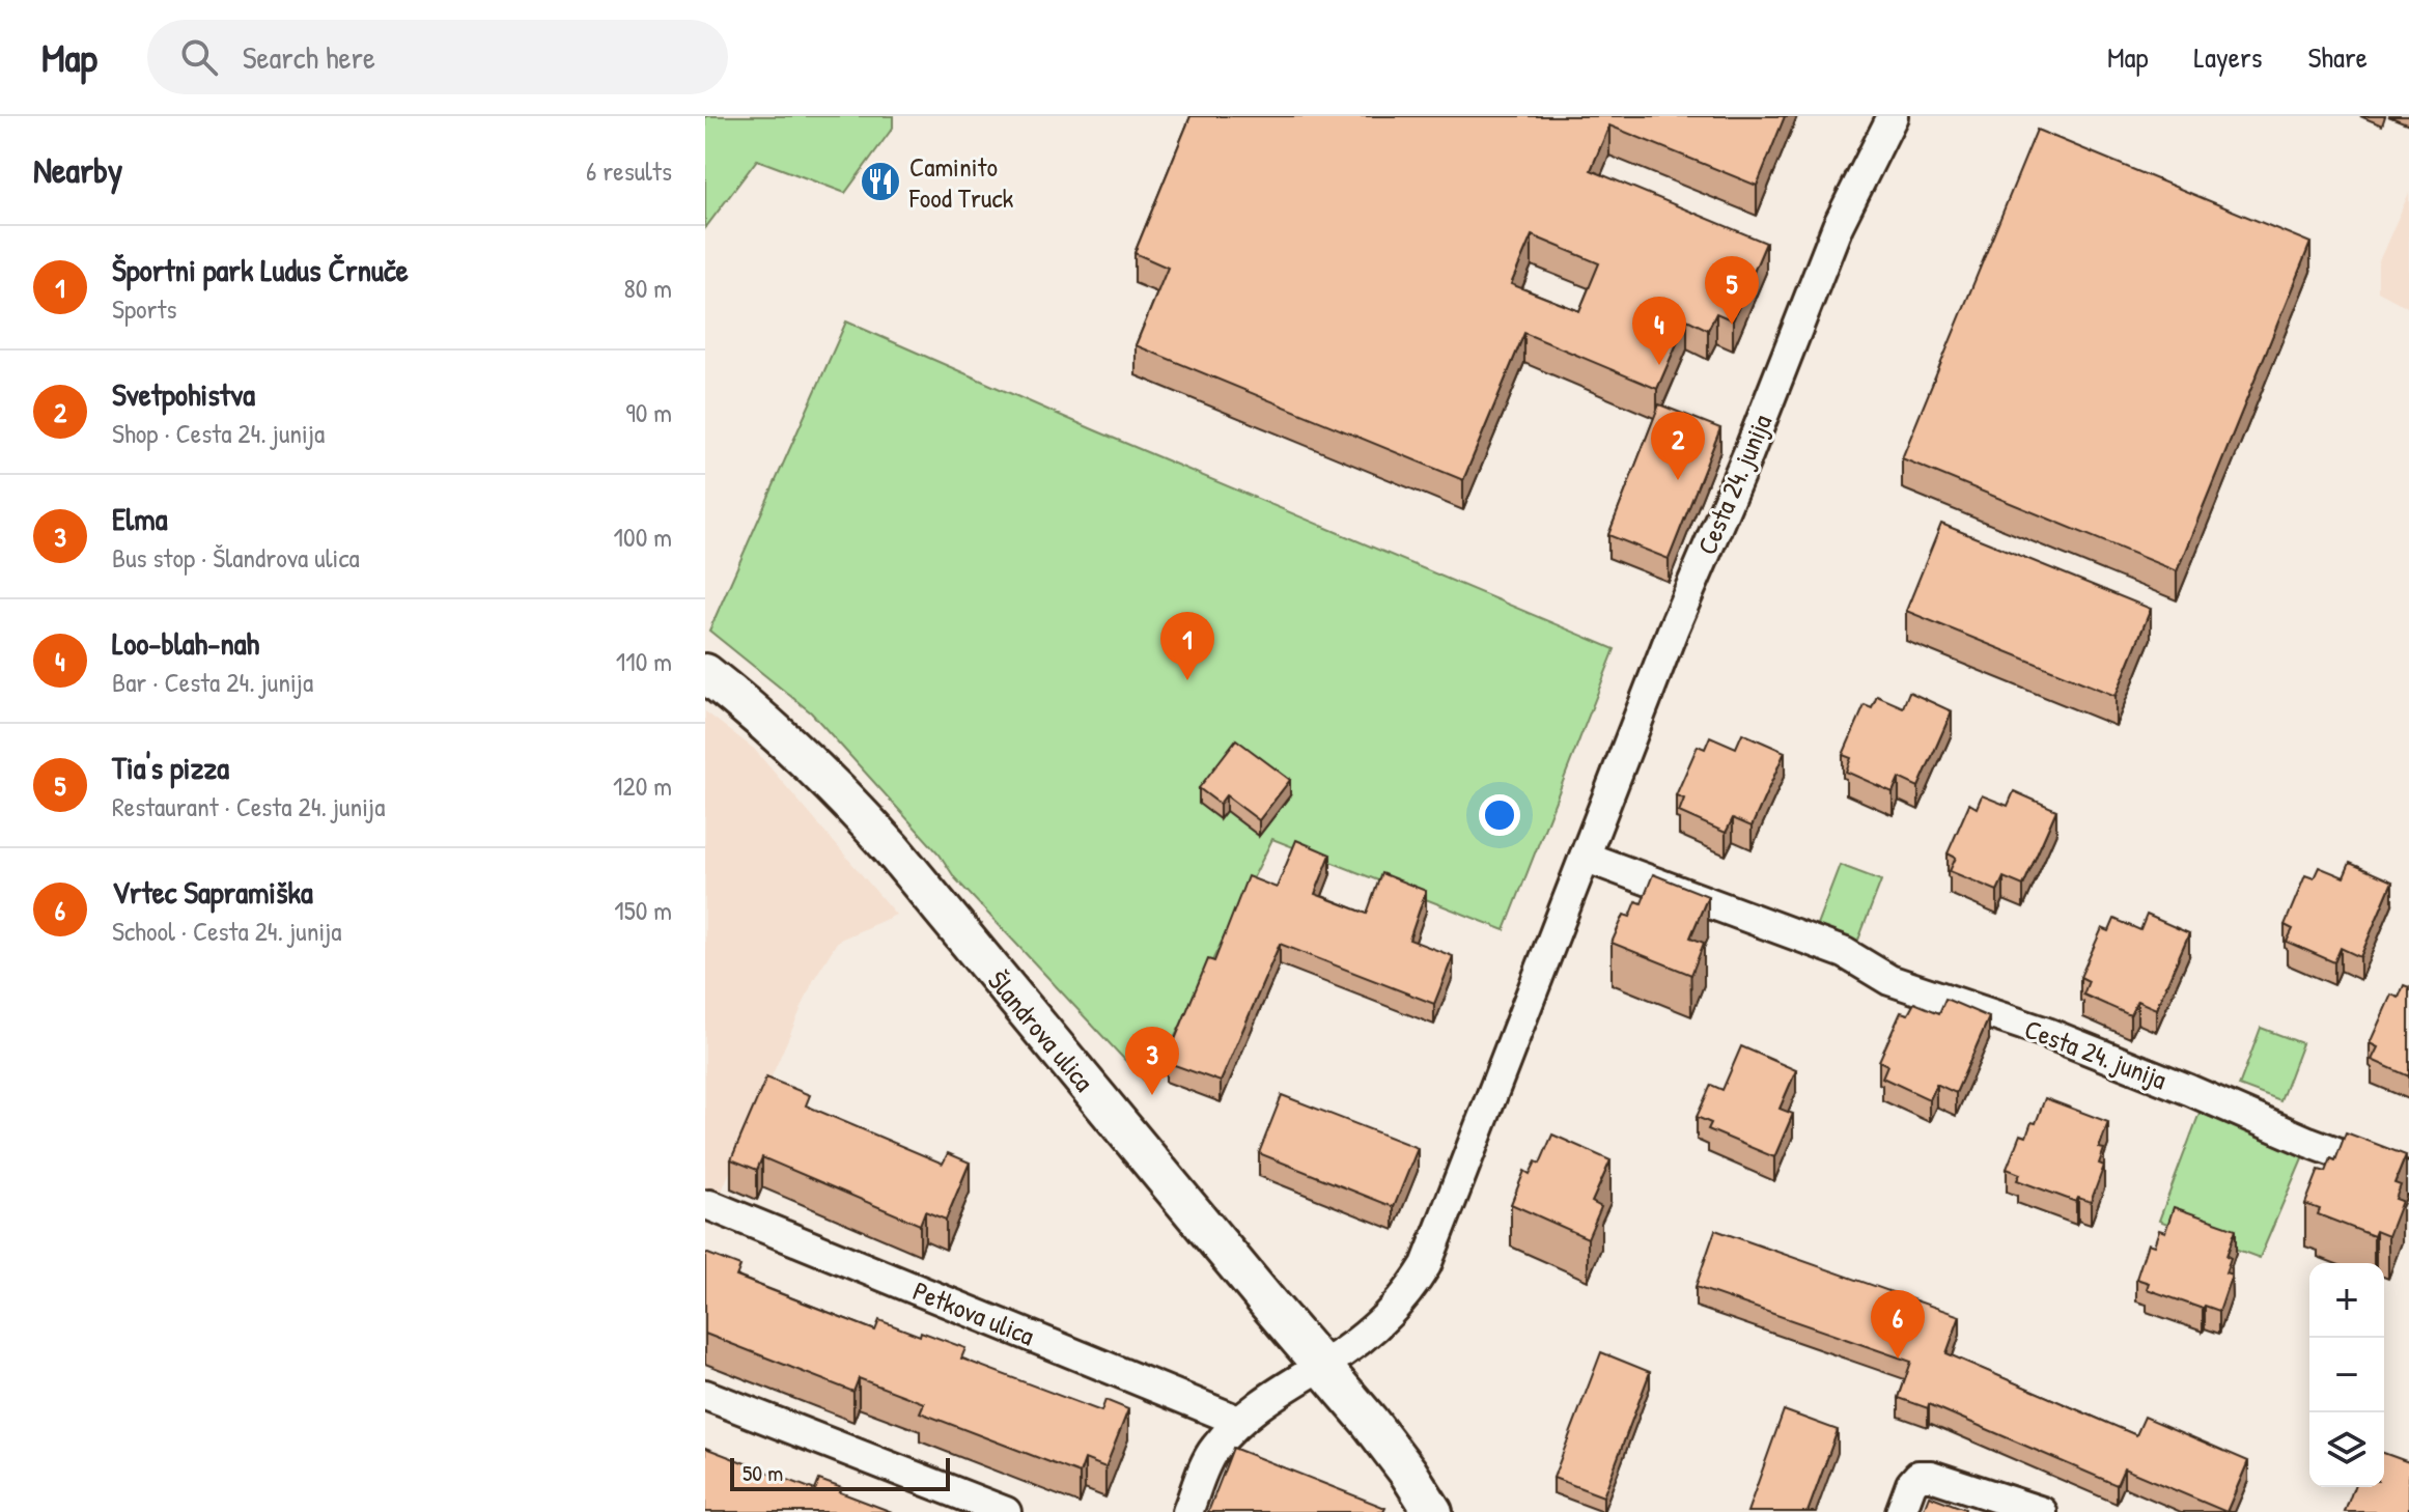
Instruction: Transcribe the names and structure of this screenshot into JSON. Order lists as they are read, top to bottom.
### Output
{
  "streets": {
    "street": ["Cesta 24. junija", "Šlandrova ulica", "Petkova ulica"]
  },
  "crossings": [
    ["Cesta 24. junija", "Šlandrova ulica"]
  ],
  "places": {
    "restaurant": ["Caminito Food Truck"]
  },
  "scale_bar": "50 m",
  "page": {
    "header": "Map",
    "search": "Search here",
    "nav": ["Map", "Layers", "Share"],
    "heading": ["Nearby", "6 results"],
    "list": [
      {
        "mark": "1",
        "name": "Športni park Ludus Črnuče",
        "note": "Sports",
        "value": "80 m"
      },
      {
        "mark": "2",
        "name": "Svetpohistva",
        "note": "Shop · Cesta 24. junija",
        "value": "90 m"
      },
      {
        "mark": "3",
        "name": "Elma",
        "note": "Bus stop · Šlandrova ulica",
        "value": "100 m"
      },
      {
        "mark": "4",
        "name": "Loo-blah-nah",
        "note": "Bar · Cesta 24. junija",
        "value": "110 m"
      },
      {
        "mark": "5",
        "name": "Tia's pizza",
        "note": "Restaurant · Cesta 24. junija",
        "value": "120 m"
      },
      {
        "mark": "6",
        "name": "Vrtec Sapramiška",
        "note": "School · Cesta 24. junija",
        "value": "150 m"
      }
    ],
    "pins": [
      "5",
      "4",
      "2",
      "1",
      "3",
      "6"
    ],
    "map_buttons": ["+", "−"],
    "scale": "50 m"
  }
}
